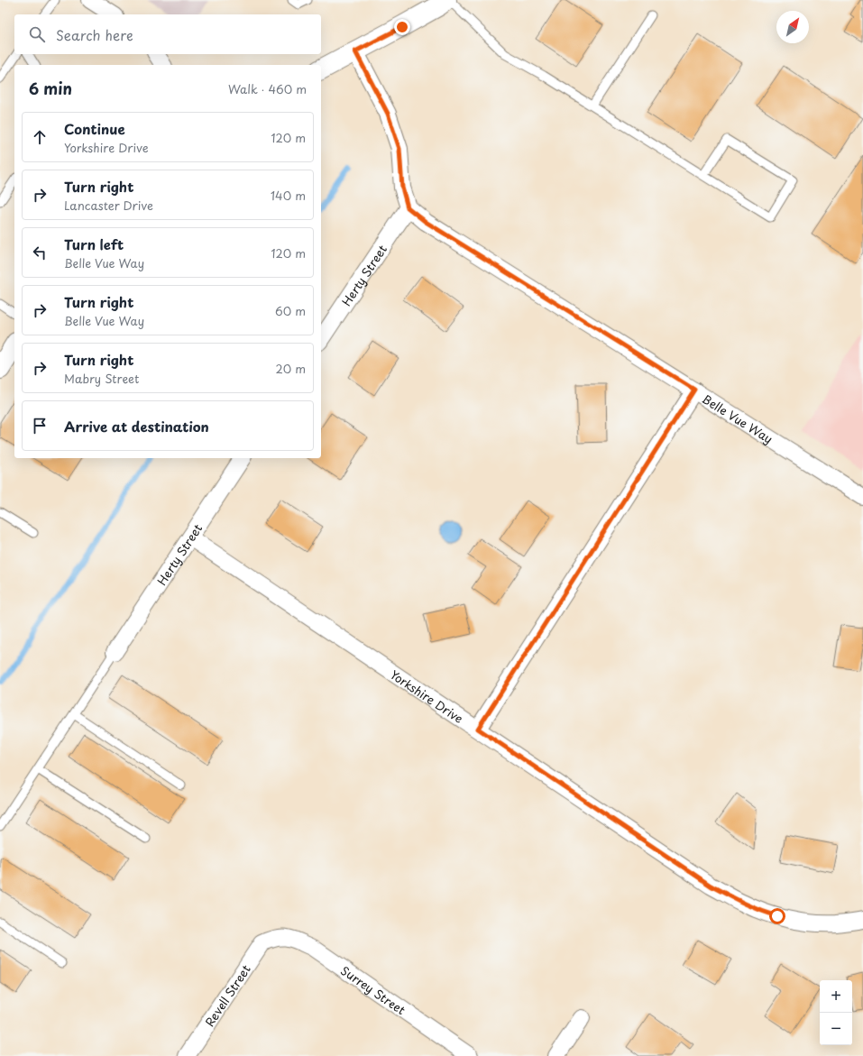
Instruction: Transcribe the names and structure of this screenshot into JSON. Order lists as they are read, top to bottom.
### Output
{
  "streets": {
    "street": [
      "Herty Street",
      "Belle Vue Way",
      "Yorkshire Drive",
      "Surrey Street",
      "Revell Street"
    ]
  },
  "crossings": [
    ["Herty Street", "Belle Vue Way"],
    ["Herty Street", "Yorkshire Drive"],
    ["Surrey Street", "Revell Street"]
  ],
  "north": "top right",
  "page": {
    "search": "Search here",
    "heading": ["6 min", "Walk · 460 m"],
    "list": [
      ["Continue", "Yorkshire Drive", "120 m"],
      ["Turn right", "Lancaster Drive", "140 m"],
      ["Turn left", "Belle Vue Way", "120 m"],
      ["Turn right", "Belle Vue Way", "60 m"],
      ["Turn right", "Mabry Street", "20 m"],
      "Arrive at destination"
    ],
    "map_buttons": ["+", "−"]
  }
}
